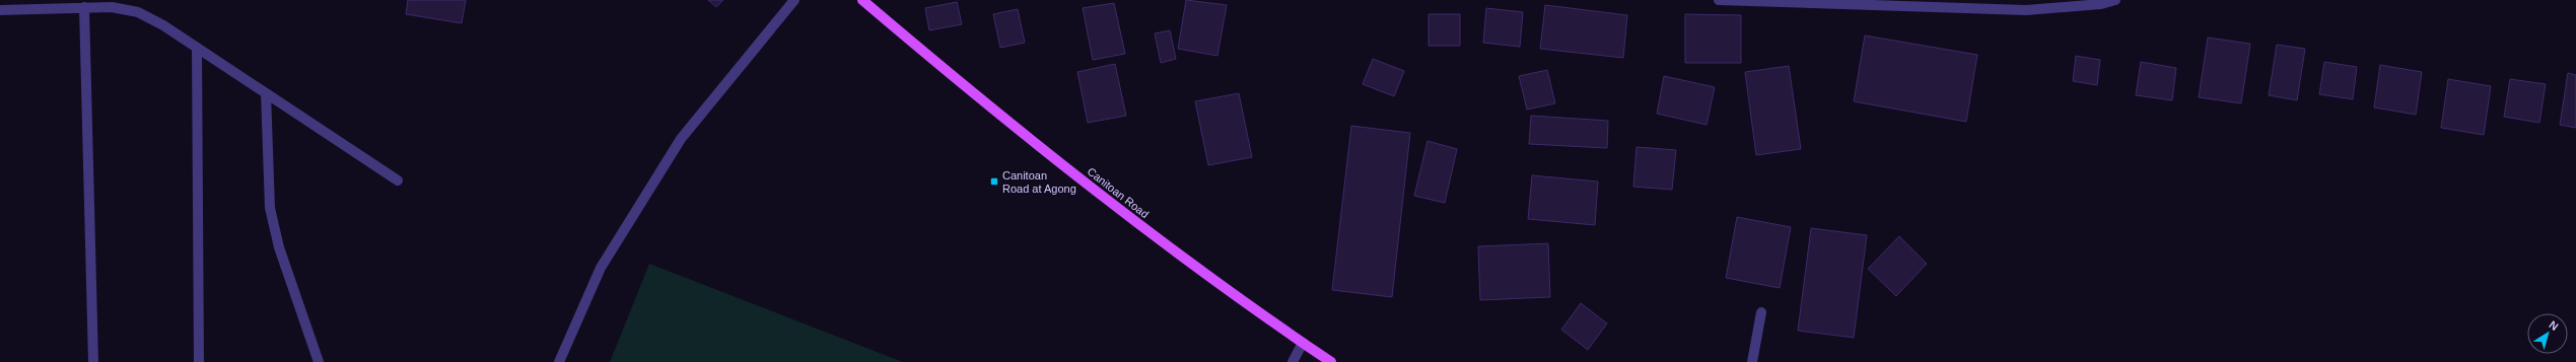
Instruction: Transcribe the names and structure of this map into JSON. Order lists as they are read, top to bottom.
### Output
{
  "streets": {
    "main road": ["Canitoan Road"]
  },
  "places": {
    "transit": ["Canitoan Road at Agong"]
  },
  "north": "top right"
}
